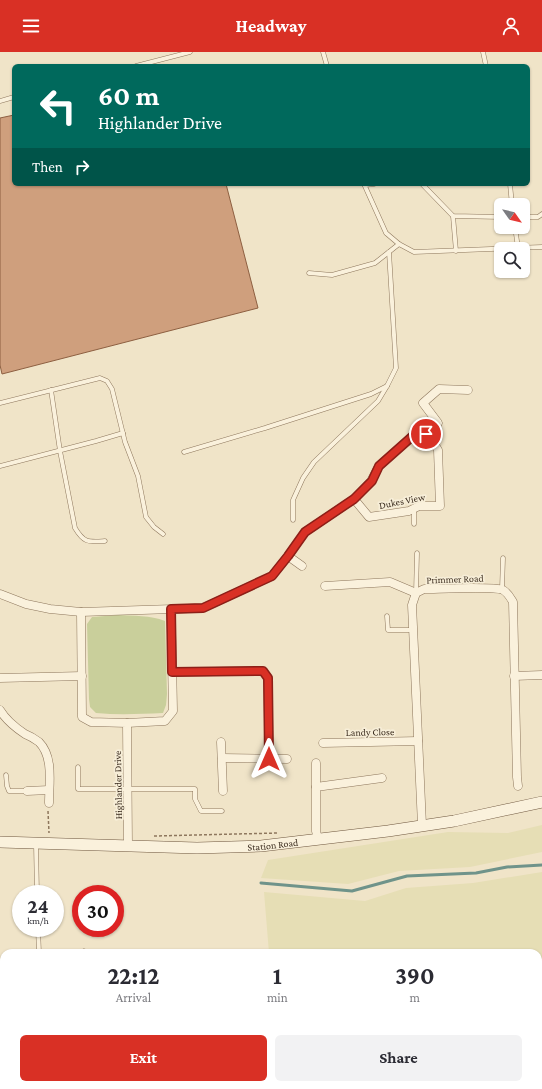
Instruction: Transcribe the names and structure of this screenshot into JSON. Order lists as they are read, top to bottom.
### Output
{
  "streets": {
    "street": [
      "Dukes View",
      "Primmer Road",
      "Landy Close",
      "Highlander Drive",
      "Station Road"
    ]
  },
  "crossings": [
    ["Primmer Road", "Landy Close"],
    ["Primmer Road", "Station Road"],
    ["Highlander Drive", "Station Road"]
  ],
  "north": "bottom right",
  "page": {
    "header": "Headway",
    "turn": ["60 m", "Highlander Drive"],
    "then": "Then",
    "speed": "24 km/h",
    "limit": "30",
    "eta": [
      "22:12",
      "Arrival",
      "1",
      "min",
      "390",
      "m"
    ],
    "buttons": ["Exit", "Share"]
  }
}
